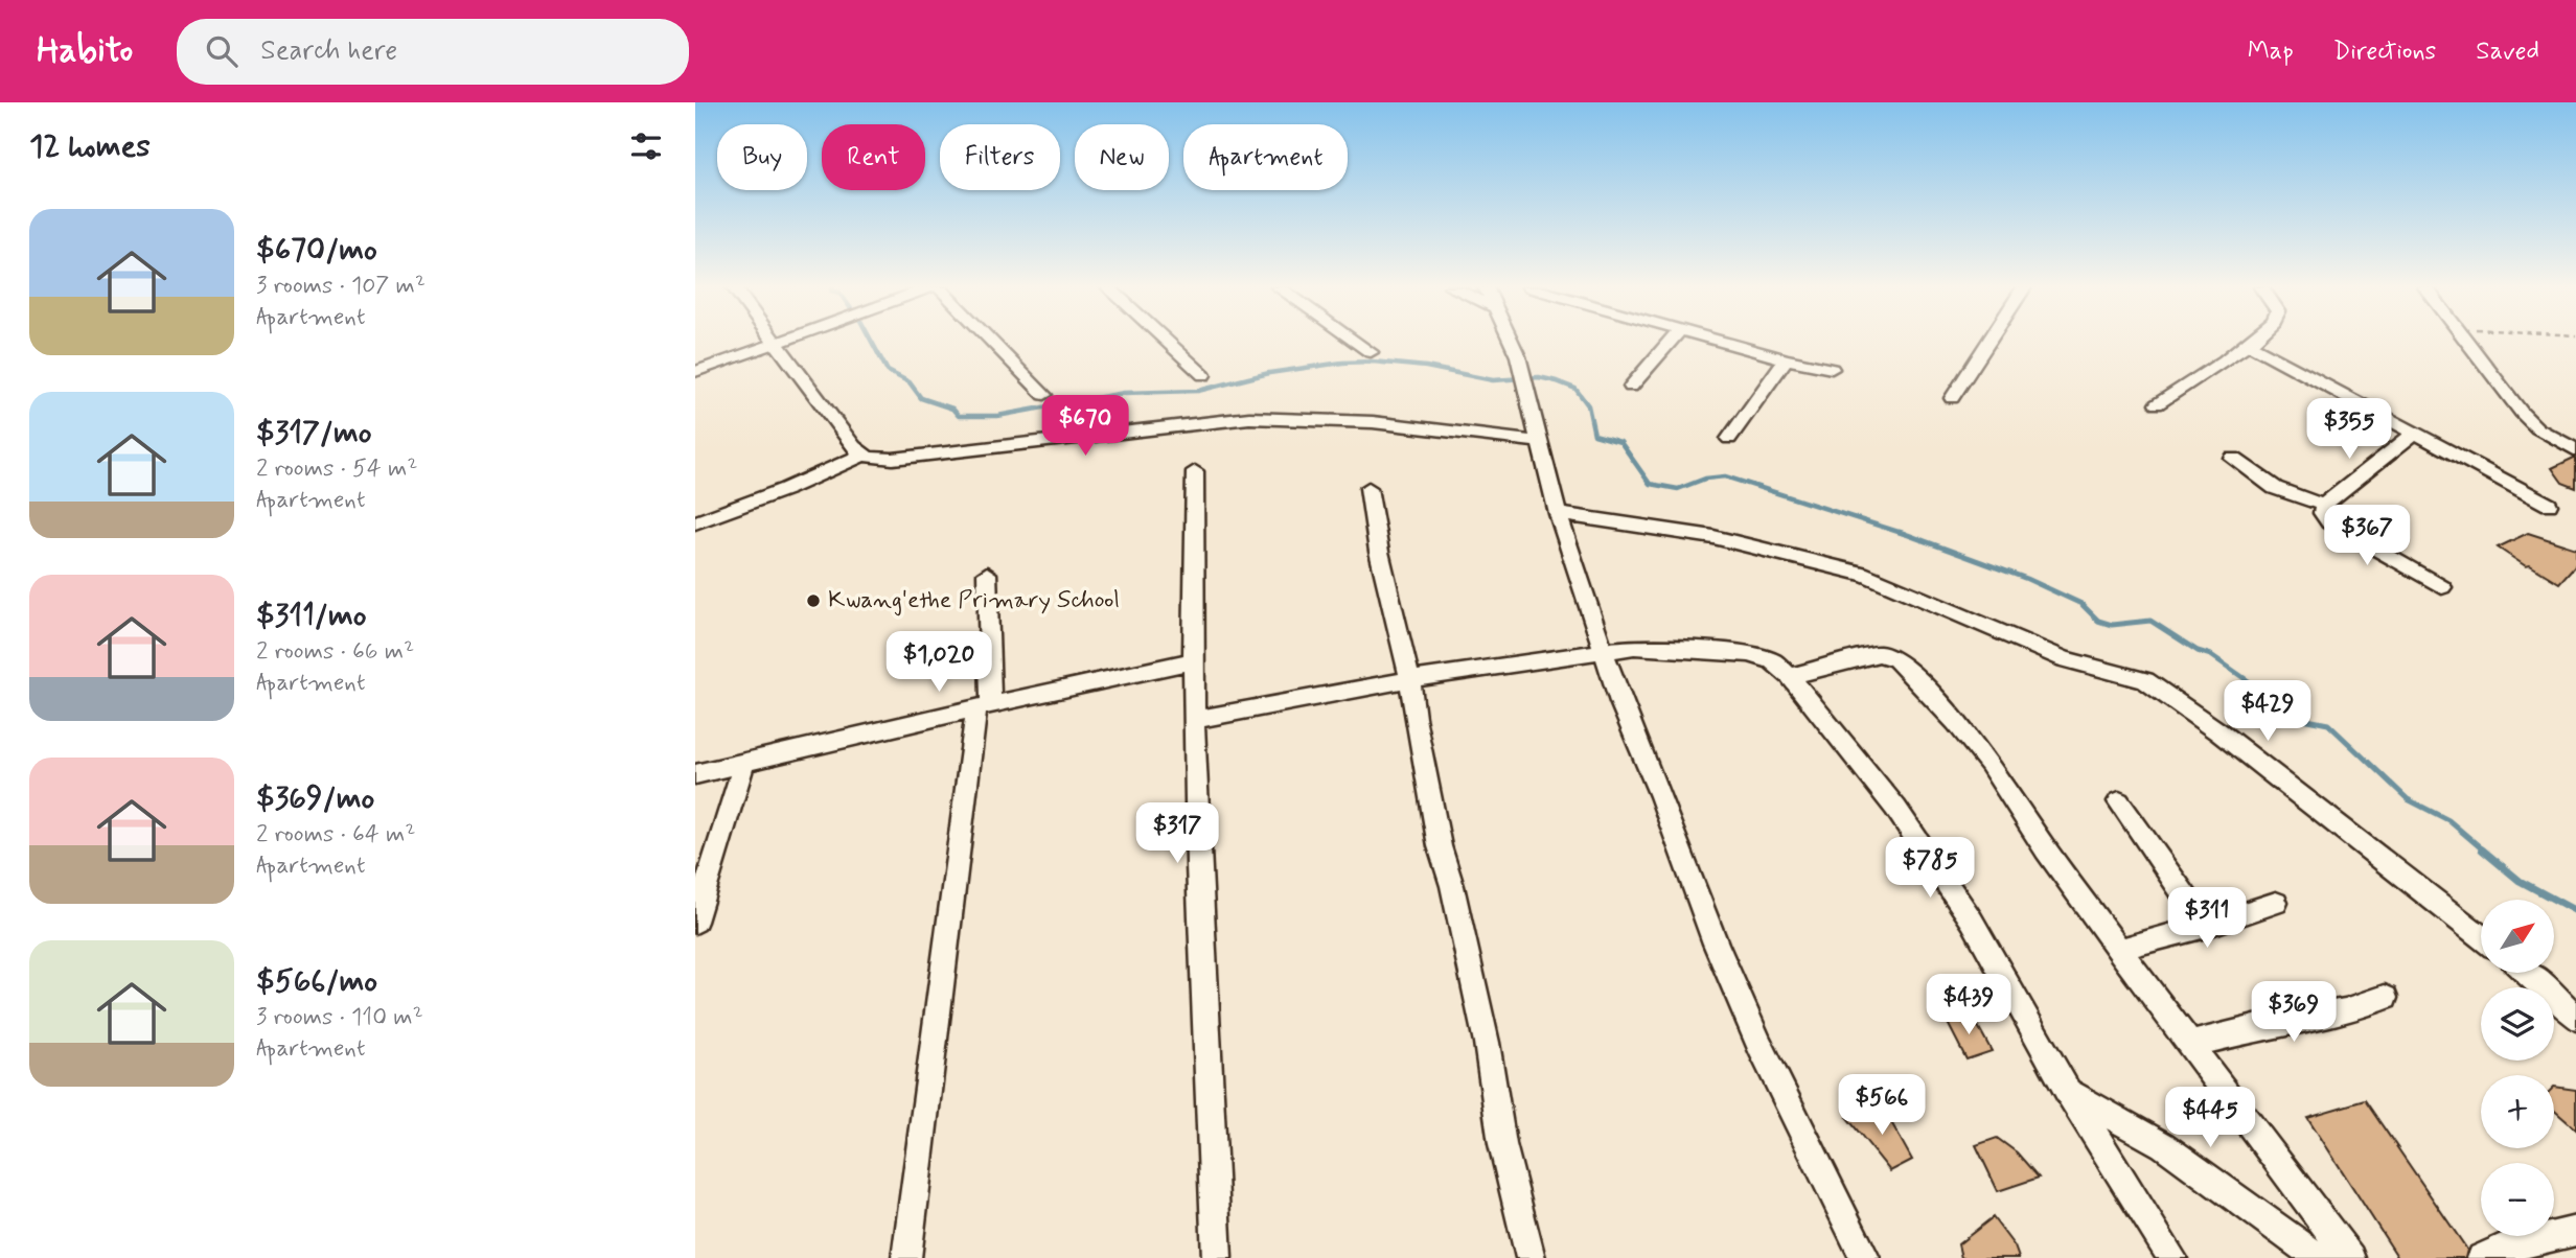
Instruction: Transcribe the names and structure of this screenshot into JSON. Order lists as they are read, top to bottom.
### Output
{
  "places": ["Kwang'ethe Primary School"],
  "north": "top right",
  "page": {
    "header": "Habito",
    "search": "Search here",
    "nav": ["Map", "Directions", "Saved"],
    "heading": "12 homes",
    "chip": [
      "Buy",
      "Rent",
      "Filters",
      "New",
      "Apartment"
    ],
    "list": [
      {
        "name": "$670/mo",
        "note": "3 rooms · 107 m² · Apartment"
      },
      {
        "name": "$317/mo",
        "note": "2 rooms · 54 m² · Apartment"
      },
      {
        "name": "$311/mo",
        "note": "2 rooms · 66 m² · Apartment"
      },
      {
        "name": "$369/mo",
        "note": "2 rooms · 64 m² · Apartment"
      },
      {
        "name": "$566/mo",
        "note": "3 rooms · 110 m² · Apartment"
      }
    ],
    "price": [
      "$670",
      "$355",
      "$367",
      "$1,020",
      "$429",
      "$317",
      "$785",
      "$311",
      "$439",
      "$369",
      "$566",
      "$445"
    ],
    "map_buttons": ["+", "−"]
  }
}
